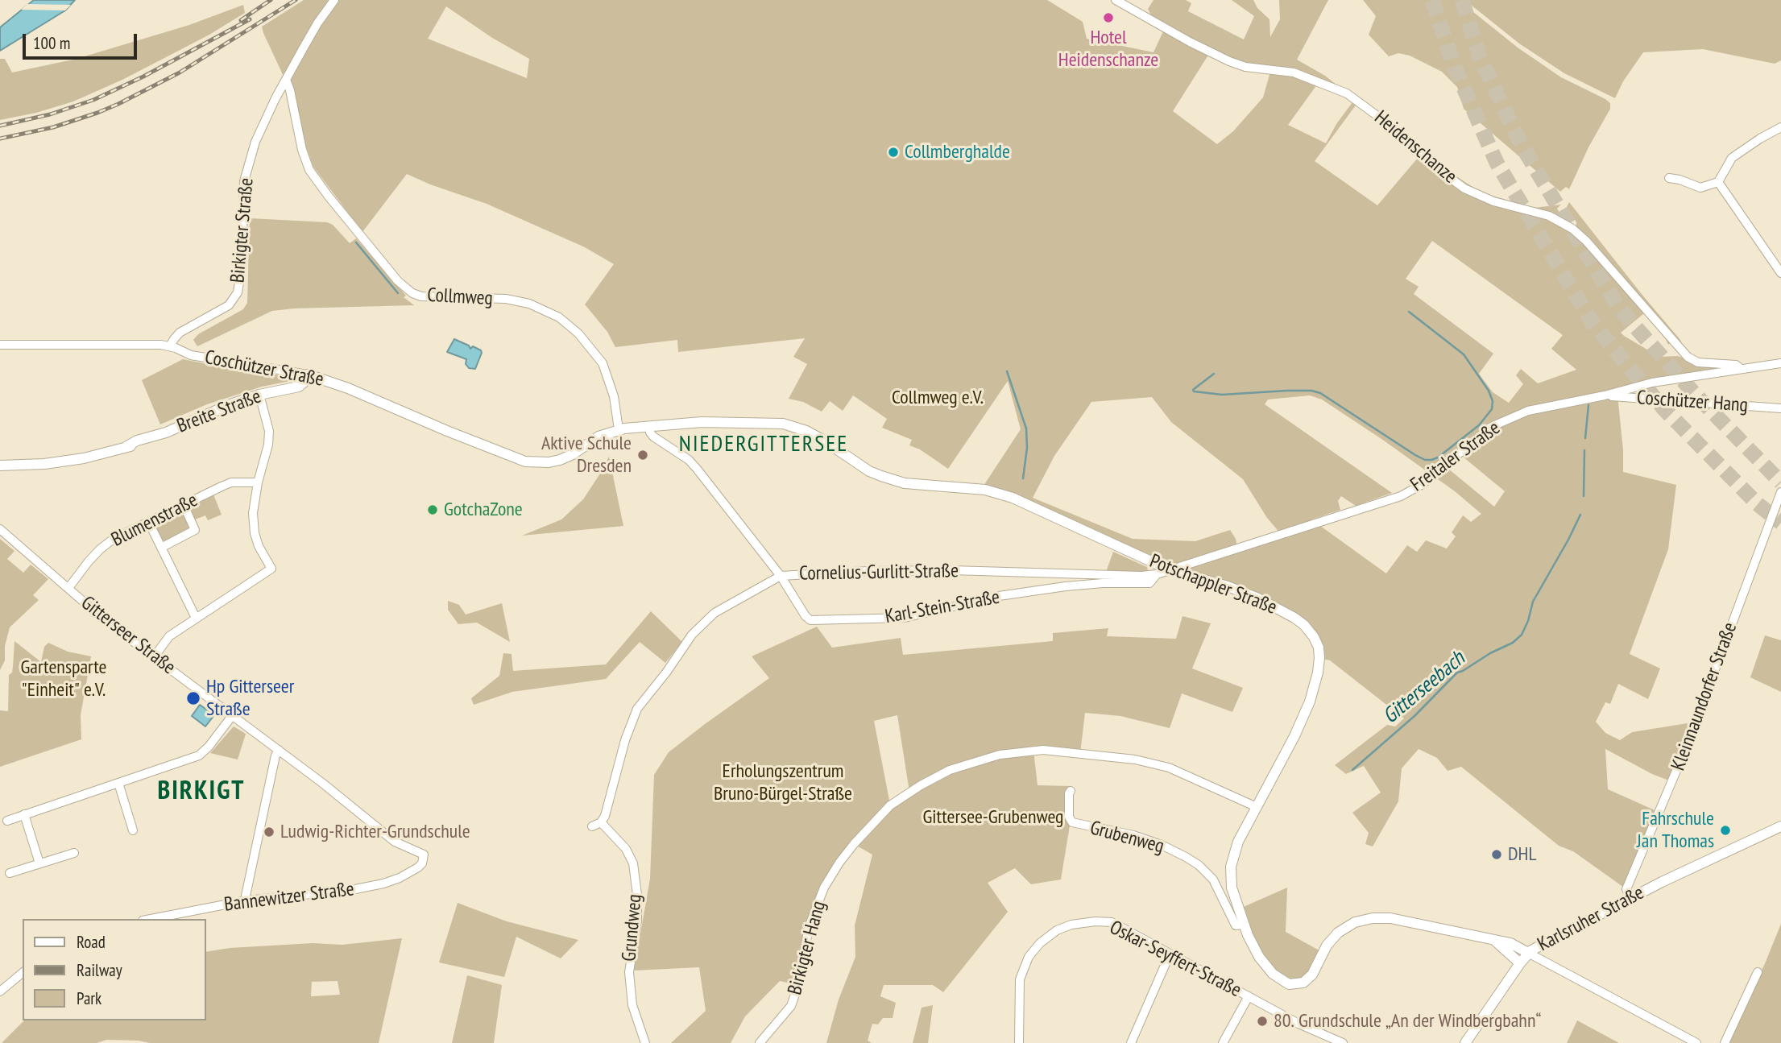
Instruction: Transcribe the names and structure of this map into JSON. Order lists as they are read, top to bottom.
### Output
{
  "streets": {
    "street": [
      "Heidenschanze",
      "Birkigter Straße",
      "Collmweg",
      "Coschützer Straße",
      "Coschützer Hang",
      "Breite Straße",
      "Freitaler Straße",
      "Blumenstraße",
      "Cornelius-Gurlitt-Straße",
      "Potschappler Straße",
      "Karl-Stein-Straße",
      "Gitterseer Straße",
      "Kleinnaundorfer Straße",
      "Grubenweg",
      "Bannewitzer Straße",
      "Karlsruher Straße",
      "Grundweg",
      "Birkigter Hang",
      "Oskar-Seyffert-Straße"
    ]
  },
  "crossings": [
    ["Heidenschanze", "Freitaler Straße"],
    ["Birkigter Straße", "Collmweg"],
    ["Birkigter Straße", "Coschützer Straße"],
    ["Collmweg", "Coschützer Straße"],
    ["Collmweg", "Potschappler Straße"],
    ["Coschützer Straße", "Breite Straße"],
    ["Coschützer Straße", "Potschappler Straße"],
    ["Coschützer Hang", "Freitaler Straße"],
    ["Freitaler Straße", "Cornelius-Gurlitt-Straße"],
    ["Freitaler Straße", "Potschappler Straße"],
    ["Blumenstraße", "Gitterseer Straße"],
    ["Cornelius-Gurlitt-Straße", "Potschappler Straße"],
    ["Cornelius-Gurlitt-Straße", "Karl-Stein-Straße"],
    ["Cornelius-Gurlitt-Straße", "Grundweg"],
    ["Potschappler Straße", "Karl-Stein-Straße"],
    ["Potschappler Straße", "Grubenweg"],
    ["Potschappler Straße", "Karlsruher Straße"],
    ["Potschappler Straße", "Birkigter Hang"],
    ["Gitterseer Straße", "Bannewitzer Straße"],
    ["Kleinnaundorfer Straße", "Karlsruher Straße"]
  ],
  "districts": ["NIEDERGITTERSEE", "BIRKIGT"],
  "water": ["Gitterseebach"],
  "parks": [
    "Collmweg e.V.",
    "Gartensparte \"Einheit\" e.V.",
    "Erholungszentrum Bruno-Bürgel-Straße",
    "Gittersee-Grubenweg"
  ],
  "places": [
    "Hotel Heidenschanze",
    "Collmberghalde",
    "Aktive Schule Dresden",
    "GotchaZone",
    "Hp Gitterseer Straße",
    "Fahrschule Jan Thomas",
    "Ludwig-Richter-Grundschule",
    "DHL",
    "80. Grundschule „An der Windbergbahn“"
  ],
  "legend": ["Road", "Railway", "Park"],
  "scale_bar": "100 m"
}
